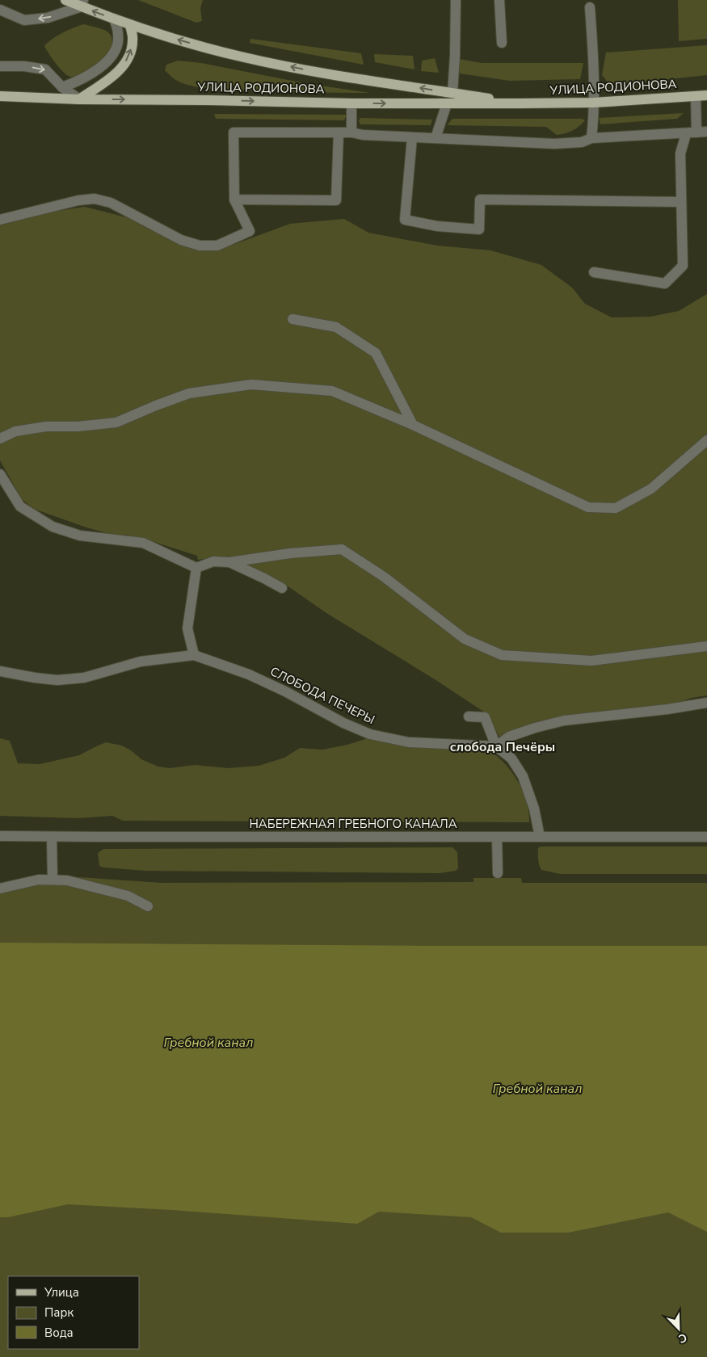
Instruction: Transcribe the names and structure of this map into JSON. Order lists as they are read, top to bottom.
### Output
{
  "streets": {
    "main road": ["УЛИЦА РОДИОНОВА"],
    "street": ["СЛОБОДА ПЕЧЕРЫ", "НАБЕРЕЖНАЯ ГРЕБНОГО КАНАЛА"]
  },
  "districts": ["слобода Печёры"],
  "water": ["Гребной канал"],
  "legend": ["Улица", "Парк", "Вода"],
  "north": "bottom right"
}
